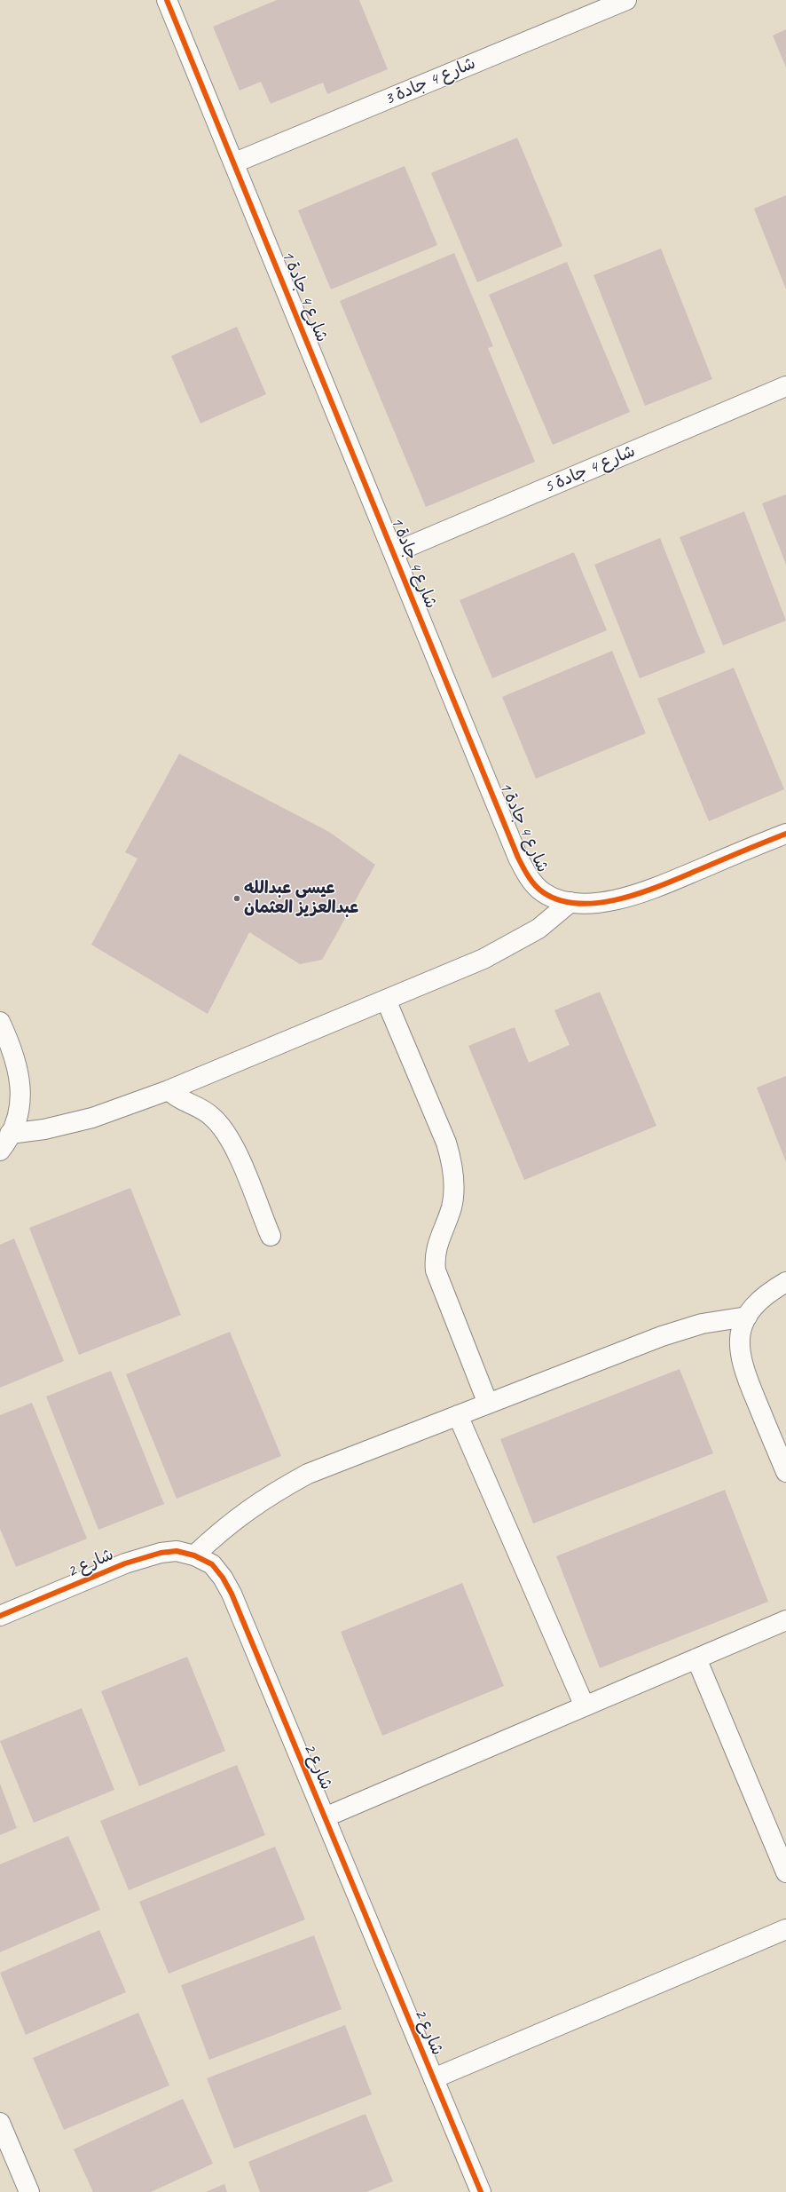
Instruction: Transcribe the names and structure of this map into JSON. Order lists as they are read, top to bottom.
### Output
{
  "streets": {
    "street": [
      "شارع 4 جادة 3",
      "شارع 4 جادة 1",
      "شارع 4 جادة 5",
      "شارع 2"
    ]
  },
  "crossings": [
    ["شارع 4 جادة 3", "شارع 4 جادة 1"],
    ["شارع 4 جادة 1", "شارع 4 جادة 5"]
  ],
  "places": ["عيسى عبدالله عبدالعزيز العثمان"]
}
